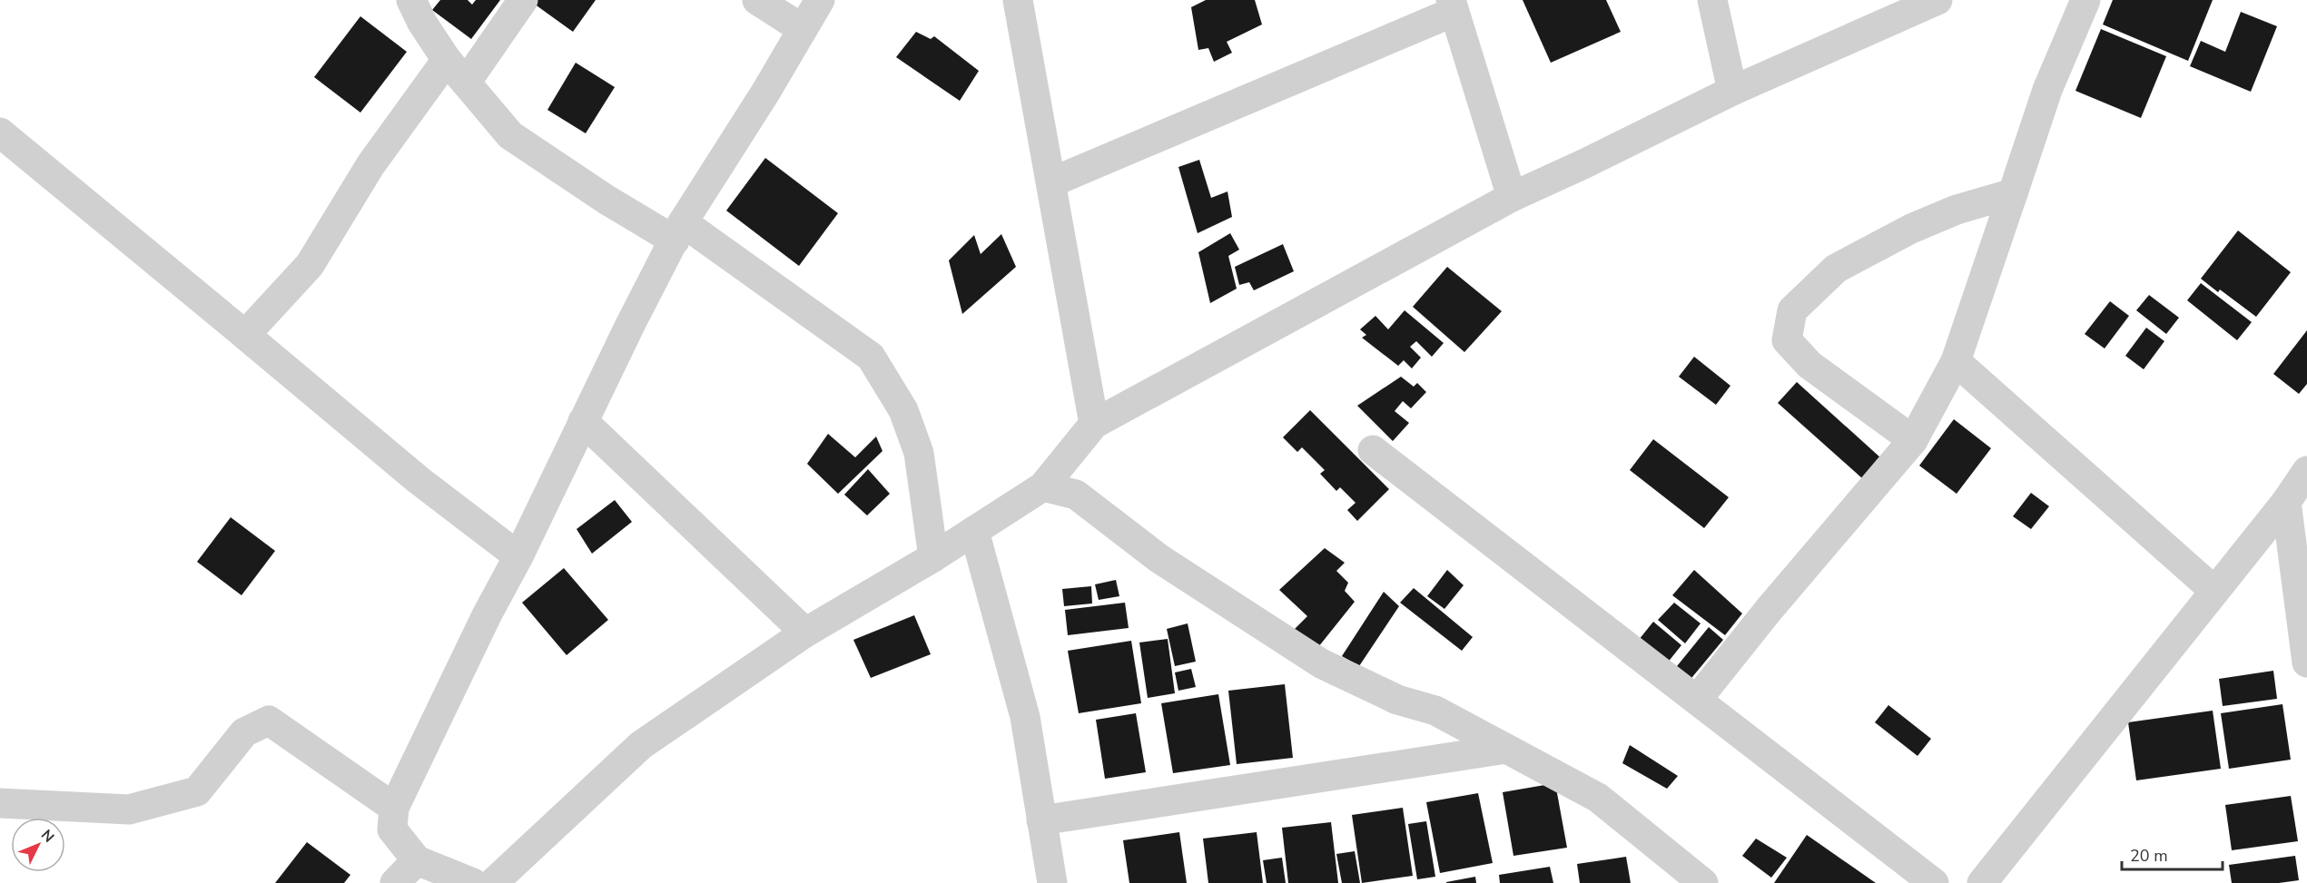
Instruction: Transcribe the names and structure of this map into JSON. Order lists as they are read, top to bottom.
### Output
{
  "scale_bar": "20 m",
  "north": "top right"
}
